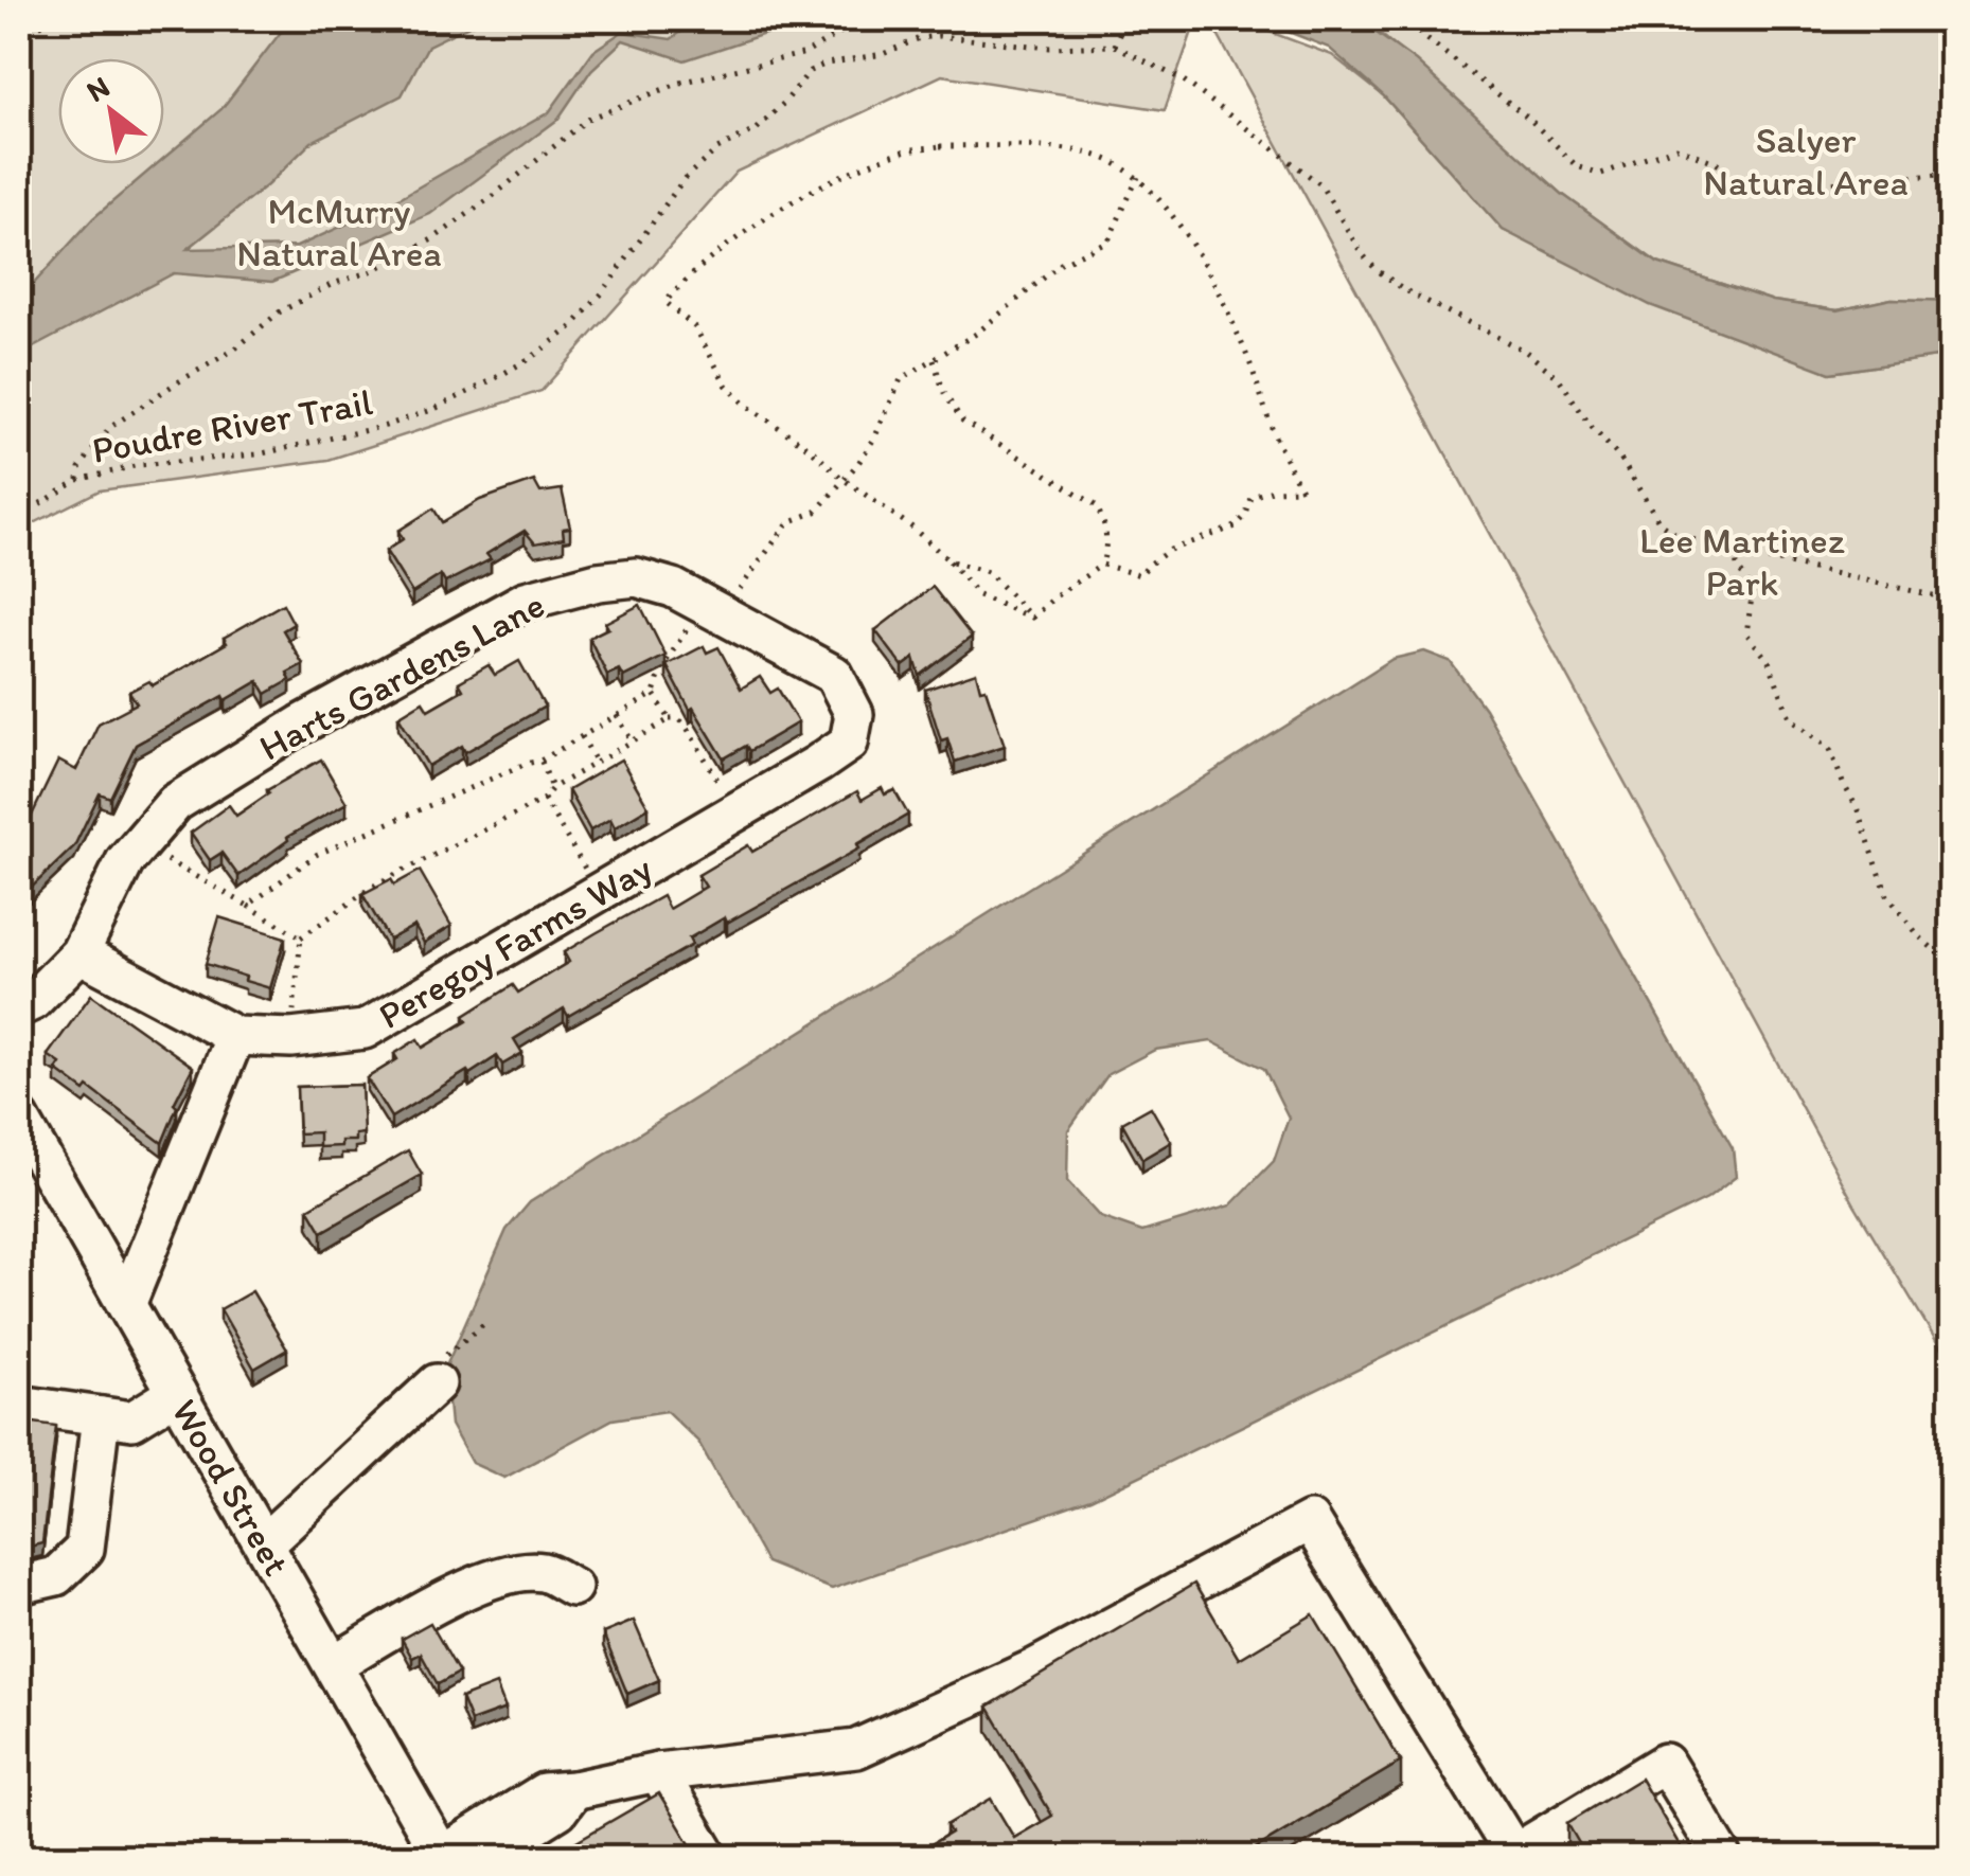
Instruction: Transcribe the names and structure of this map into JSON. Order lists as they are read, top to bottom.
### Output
{
  "streets": {
    "street": ["Harts Gardens Lane", "Peregoy Farms Way", "Wood Street"],
    "path": ["Poudre River Trail"]
  },
  "crossings": [
    ["Harts Gardens Lane", "Peregoy Farms Way"]
  ],
  "parks": ["Salyer Natural Area", "McMurry Natural Area", "Lee Martinez Park"],
  "north": "top left"
}
